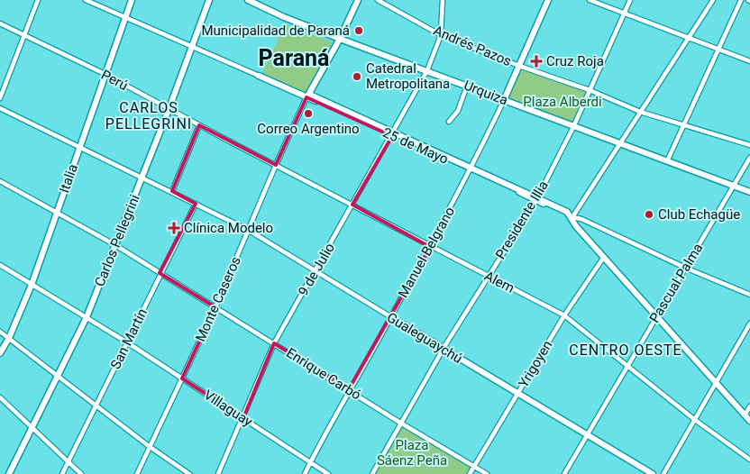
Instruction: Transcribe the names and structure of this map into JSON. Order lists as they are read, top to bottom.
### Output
{
  "streets": {
    "street": [
      "Andrés Pazos",
      "Perú",
      "Urquiza",
      "25 de Mayo",
      "Italia",
      "Presidente Illia",
      "Carlos Pellegrini",
      "Manuel Belgrano",
      "9 de Julio",
      "Alem",
      "Pascual Palma",
      "Monte Caseros",
      "Gualeguaychú",
      "San Martín",
      "Yrigoyen",
      "Enrique Carbó",
      "Villaguay"
    ]
  },
  "crossings": [
    ["Andrés Pazos", "Presidente Illia"],
    ["Andrés Pazos", "9 de Julio"],
    ["Perú", "Italia"],
    ["Perú", "Carlos Pellegrini"],
    ["Perú", "Alem"],
    ["Urquiza", "Presidente Illia"],
    ["Urquiza", "Manuel Belgrano"],
    ["Urquiza", "9 de Julio"],
    ["Urquiza", "Pascual Palma"],
    ["25 de Mayo", "Presidente Illia"],
    ["25 de Mayo", "Manuel Belgrano"],
    ["25 de Mayo", "9 de Julio"],
    ["25 de Mayo", "Pascual Palma"],
    ["25 de Mayo", "Monte Caseros"],
    ["Italia", "Gualeguaychú"],
    ["Italia", "Enrique Carbó"],
    ["Italia", "Villaguay"],
    ["Presidente Illia", "Alem"],
    ["Presidente Illia", "Gualeguaychú"],
    ["Presidente Illia", "Enrique Carbó"],
    ["Carlos Pellegrini", "Gualeguaychú"],
    ["Carlos Pellegrini", "Enrique Carbó"],
    ["Carlos Pellegrini", "Villaguay"],
    ["Manuel Belgrano", "Alem"],
    ["Manuel Belgrano", "Gualeguaychú"],
    ["Manuel Belgrano", "Enrique Carbó"],
    ["Manuel Belgrano", "Villaguay"],
    ["9 de Julio", "Alem"],
    ["9 de Julio", "Gualeguaychú"],
    ["9 de Julio", "Enrique Carbó"],
    ["9 de Julio", "Villaguay"],
    ["Alem", "Pascual Palma"],
    ["Alem", "Monte Caseros"],
    ["Alem", "Yrigoyen"],
    ["Pascual Palma", "Gualeguaychú"],
    ["Monte Caseros", "Gualeguaychú"],
    ["Monte Caseros", "Enrique Carbó"],
    ["Monte Caseros", "Villaguay"],
    ["Gualeguaychú", "San Martín"],
    ["Gualeguaychú", "Yrigoyen"],
    ["San Martín", "Enrique Carbó"],
    ["San Martín", "Villaguay"],
    ["Yrigoyen", "Enrique Carbó"]
  ],
  "districts": ["Paraná", "CARLOS PELLEGRINI", "CENTRO OESTE"],
  "parks": ["Plaza Alberdi", "Plaza Sáenz Peña"],
  "places": {
    "other": [
      "Municipalidad de Paraná",
      "Catedral Metropolitana",
      "Correo Argentino",
      "Club Echagüe"
    ],
    "health": ["Cruz Roja", "Clínica Modelo"]
  }
}
